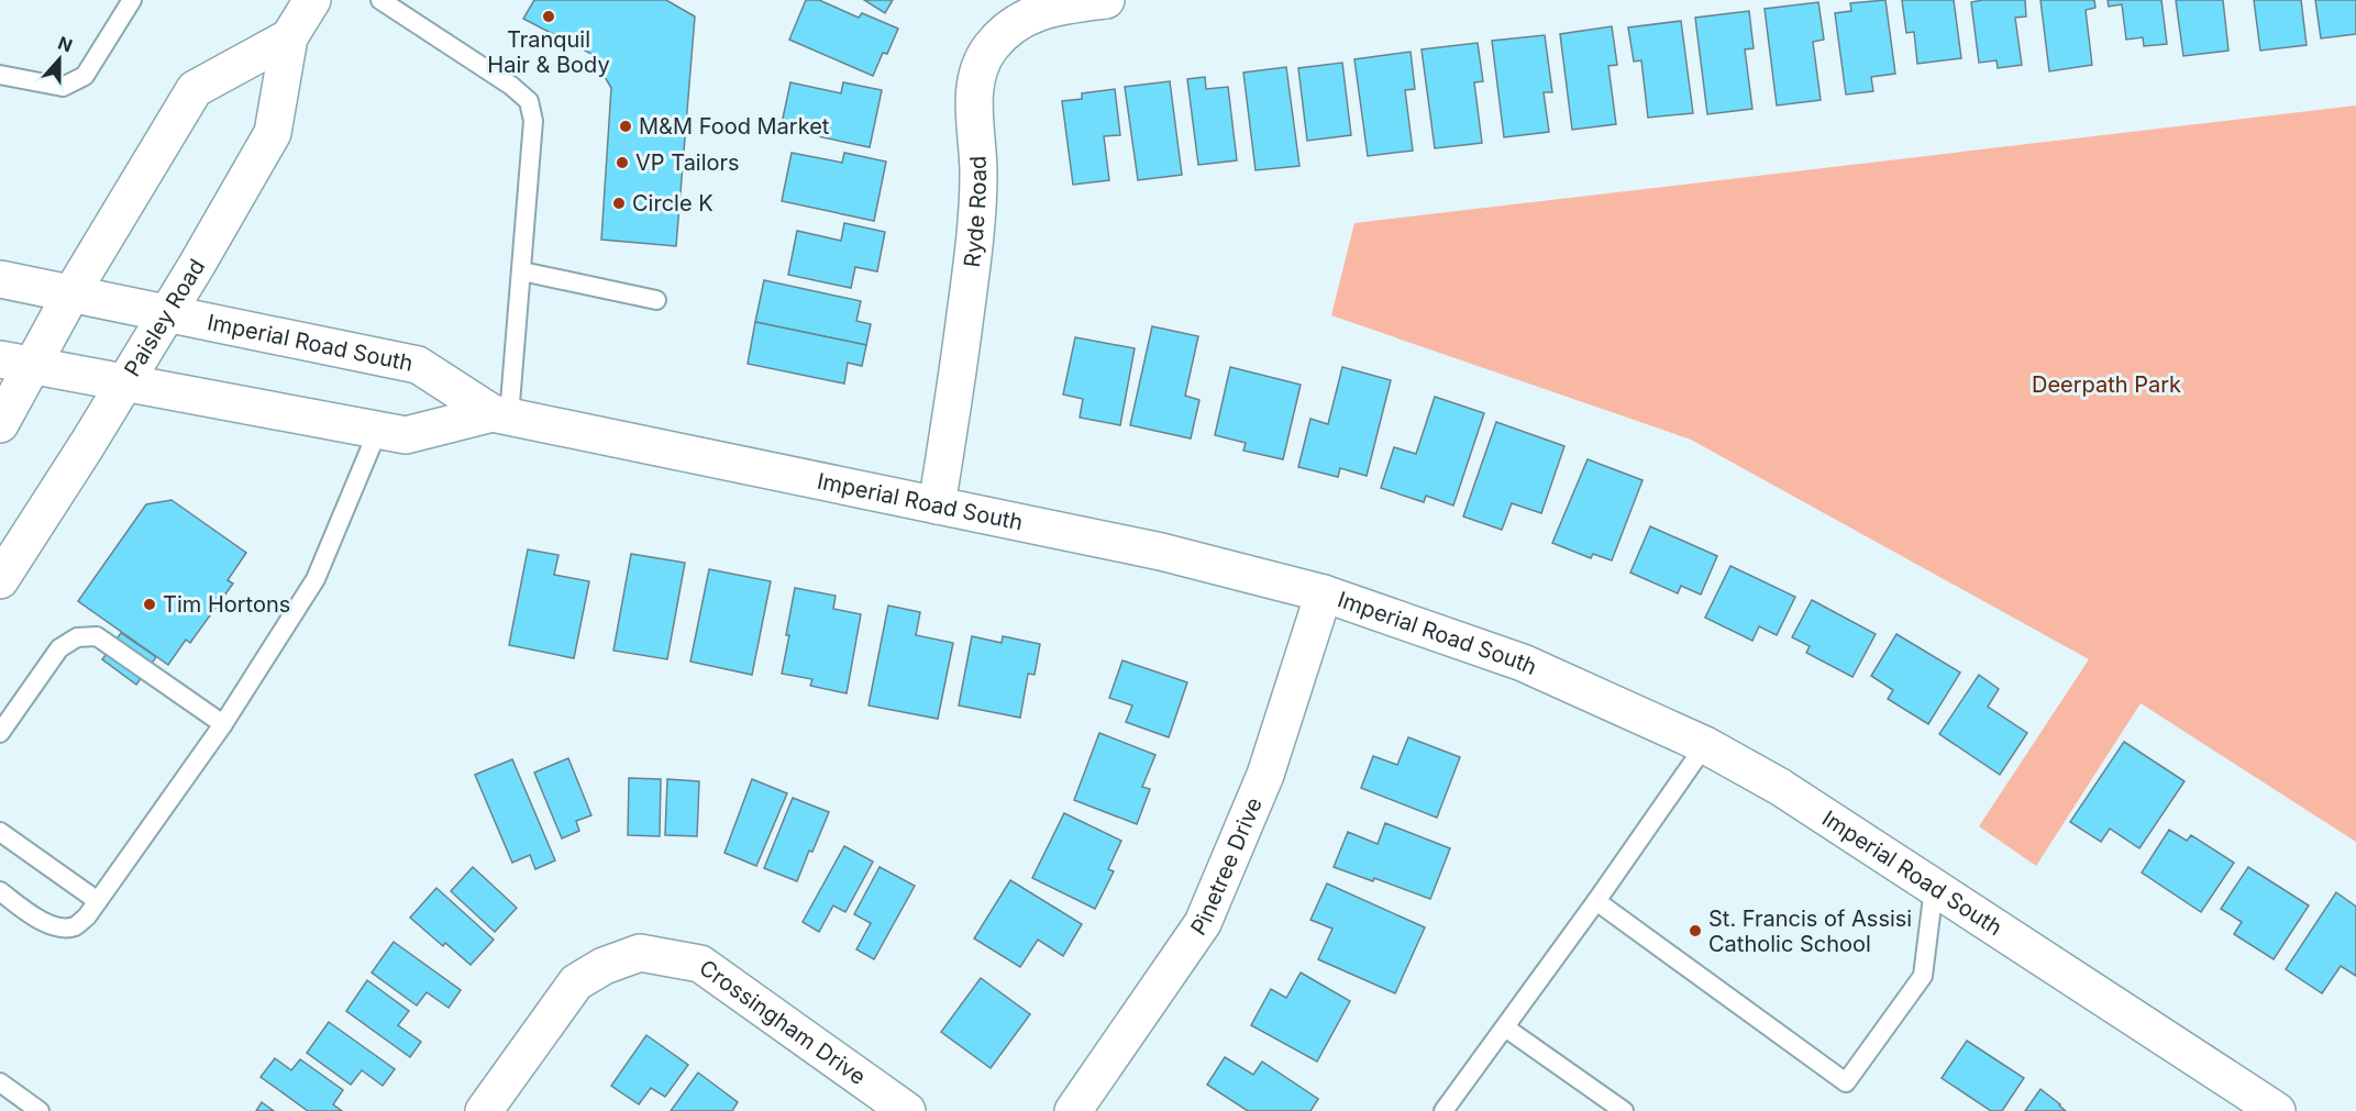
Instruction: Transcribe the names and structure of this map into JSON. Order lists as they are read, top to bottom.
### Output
{
  "streets": {
    "street": [
      "Ryde Road",
      "Paisley Road",
      "Imperial Road South",
      "Pinetree Drive",
      "Crossingham Drive"
    ]
  },
  "crossings": [
    ["Ryde Road", "Imperial Road South"],
    ["Paisley Road", "Imperial Road South"],
    ["Imperial Road South", "Pinetree Drive"]
  ],
  "parks": ["Deerpath Park"],
  "places": [
    "Tranquil Hair & Body",
    "M&M Food Market",
    "VP Tailors",
    "Circle K",
    "Tim Hortons",
    "St. Francis of Assisi Catholic School"
  ],
  "north": "top"
}
